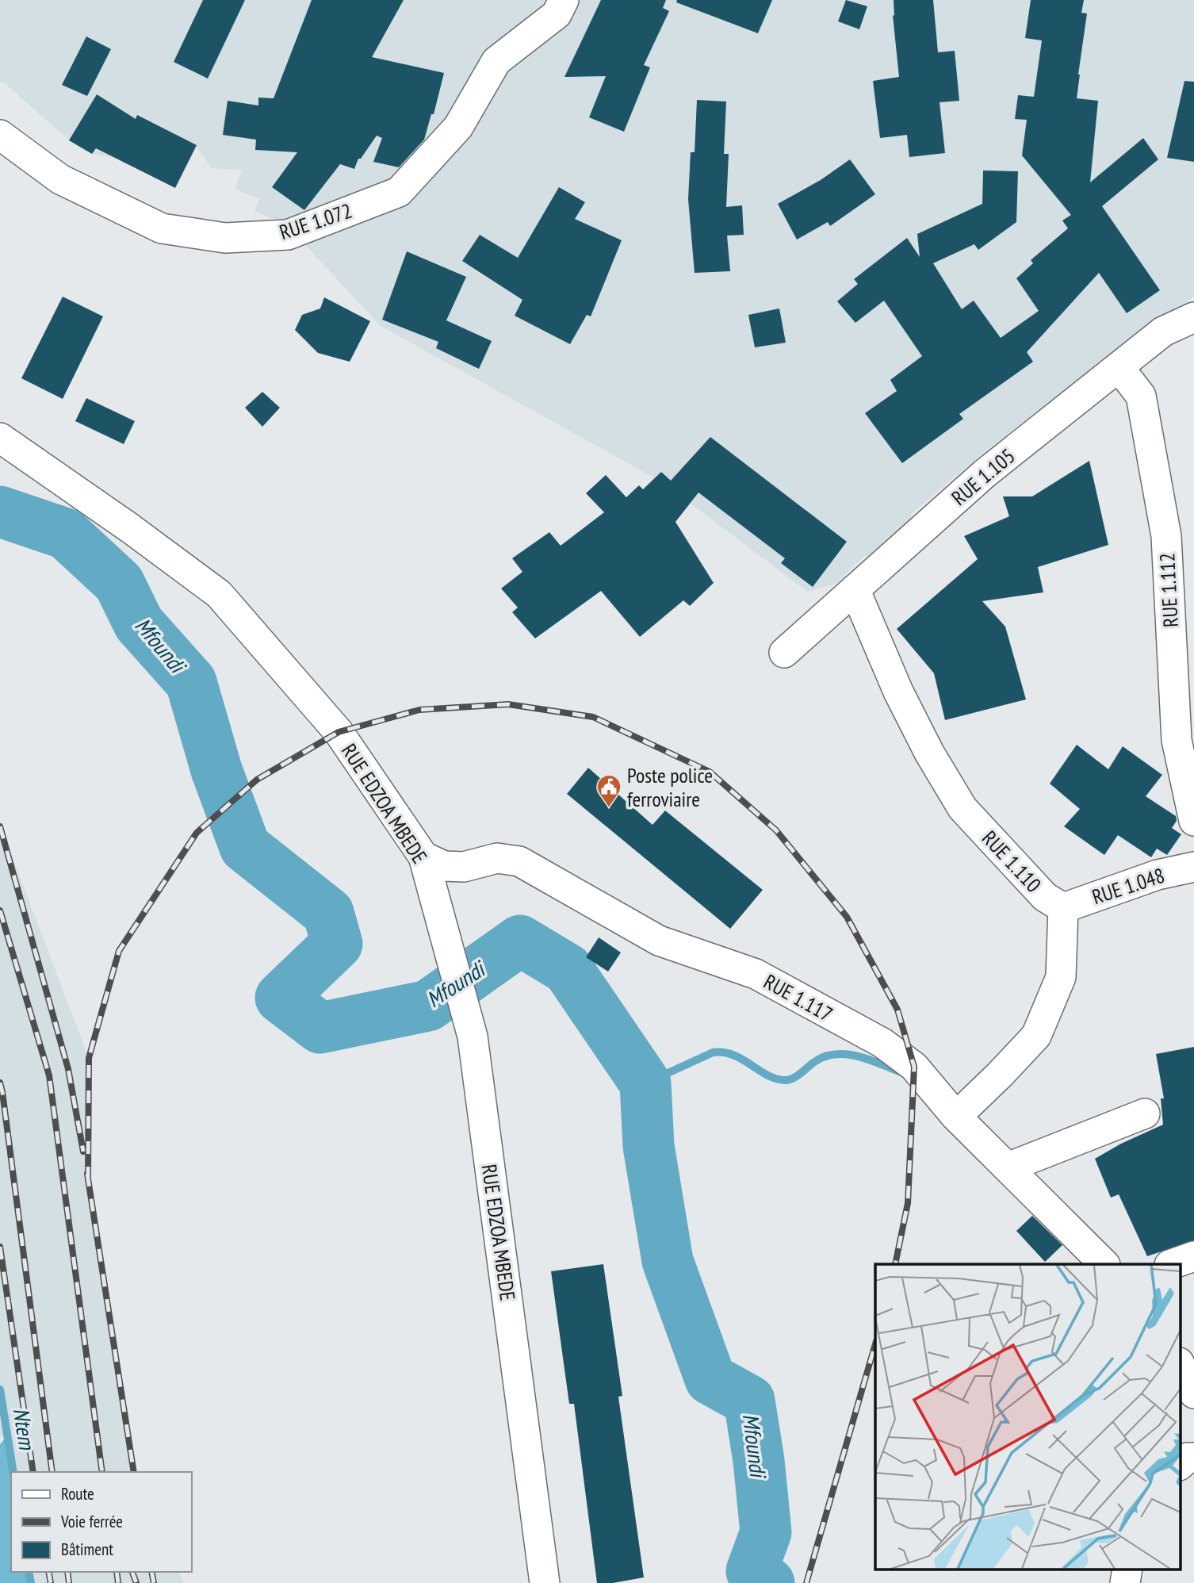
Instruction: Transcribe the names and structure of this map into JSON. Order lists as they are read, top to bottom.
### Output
{
  "streets": {
    "street": [
      "RUE 1.072",
      "RUE 1.105",
      "RUE 1.112",
      "RUE EDZOA MBEDE",
      "RUE 1.110",
      "RUE 1.048",
      "RUE 1.117"
    ]
  },
  "crossings": [
    ["RUE 1.105", "RUE 1.112"],
    ["RUE 1.105", "RUE 1.110"],
    ["RUE EDZOA MBEDE", "RUE 1.117"],
    ["RUE 1.110", "RUE 1.048"]
  ],
  "water": ["Mfoundi", "Ntem"],
  "places": {
    "public building": ["Poste police ferroviaire"]
  },
  "legend": ["Route", "Voie ferrée", "Bâtiment"]
}
